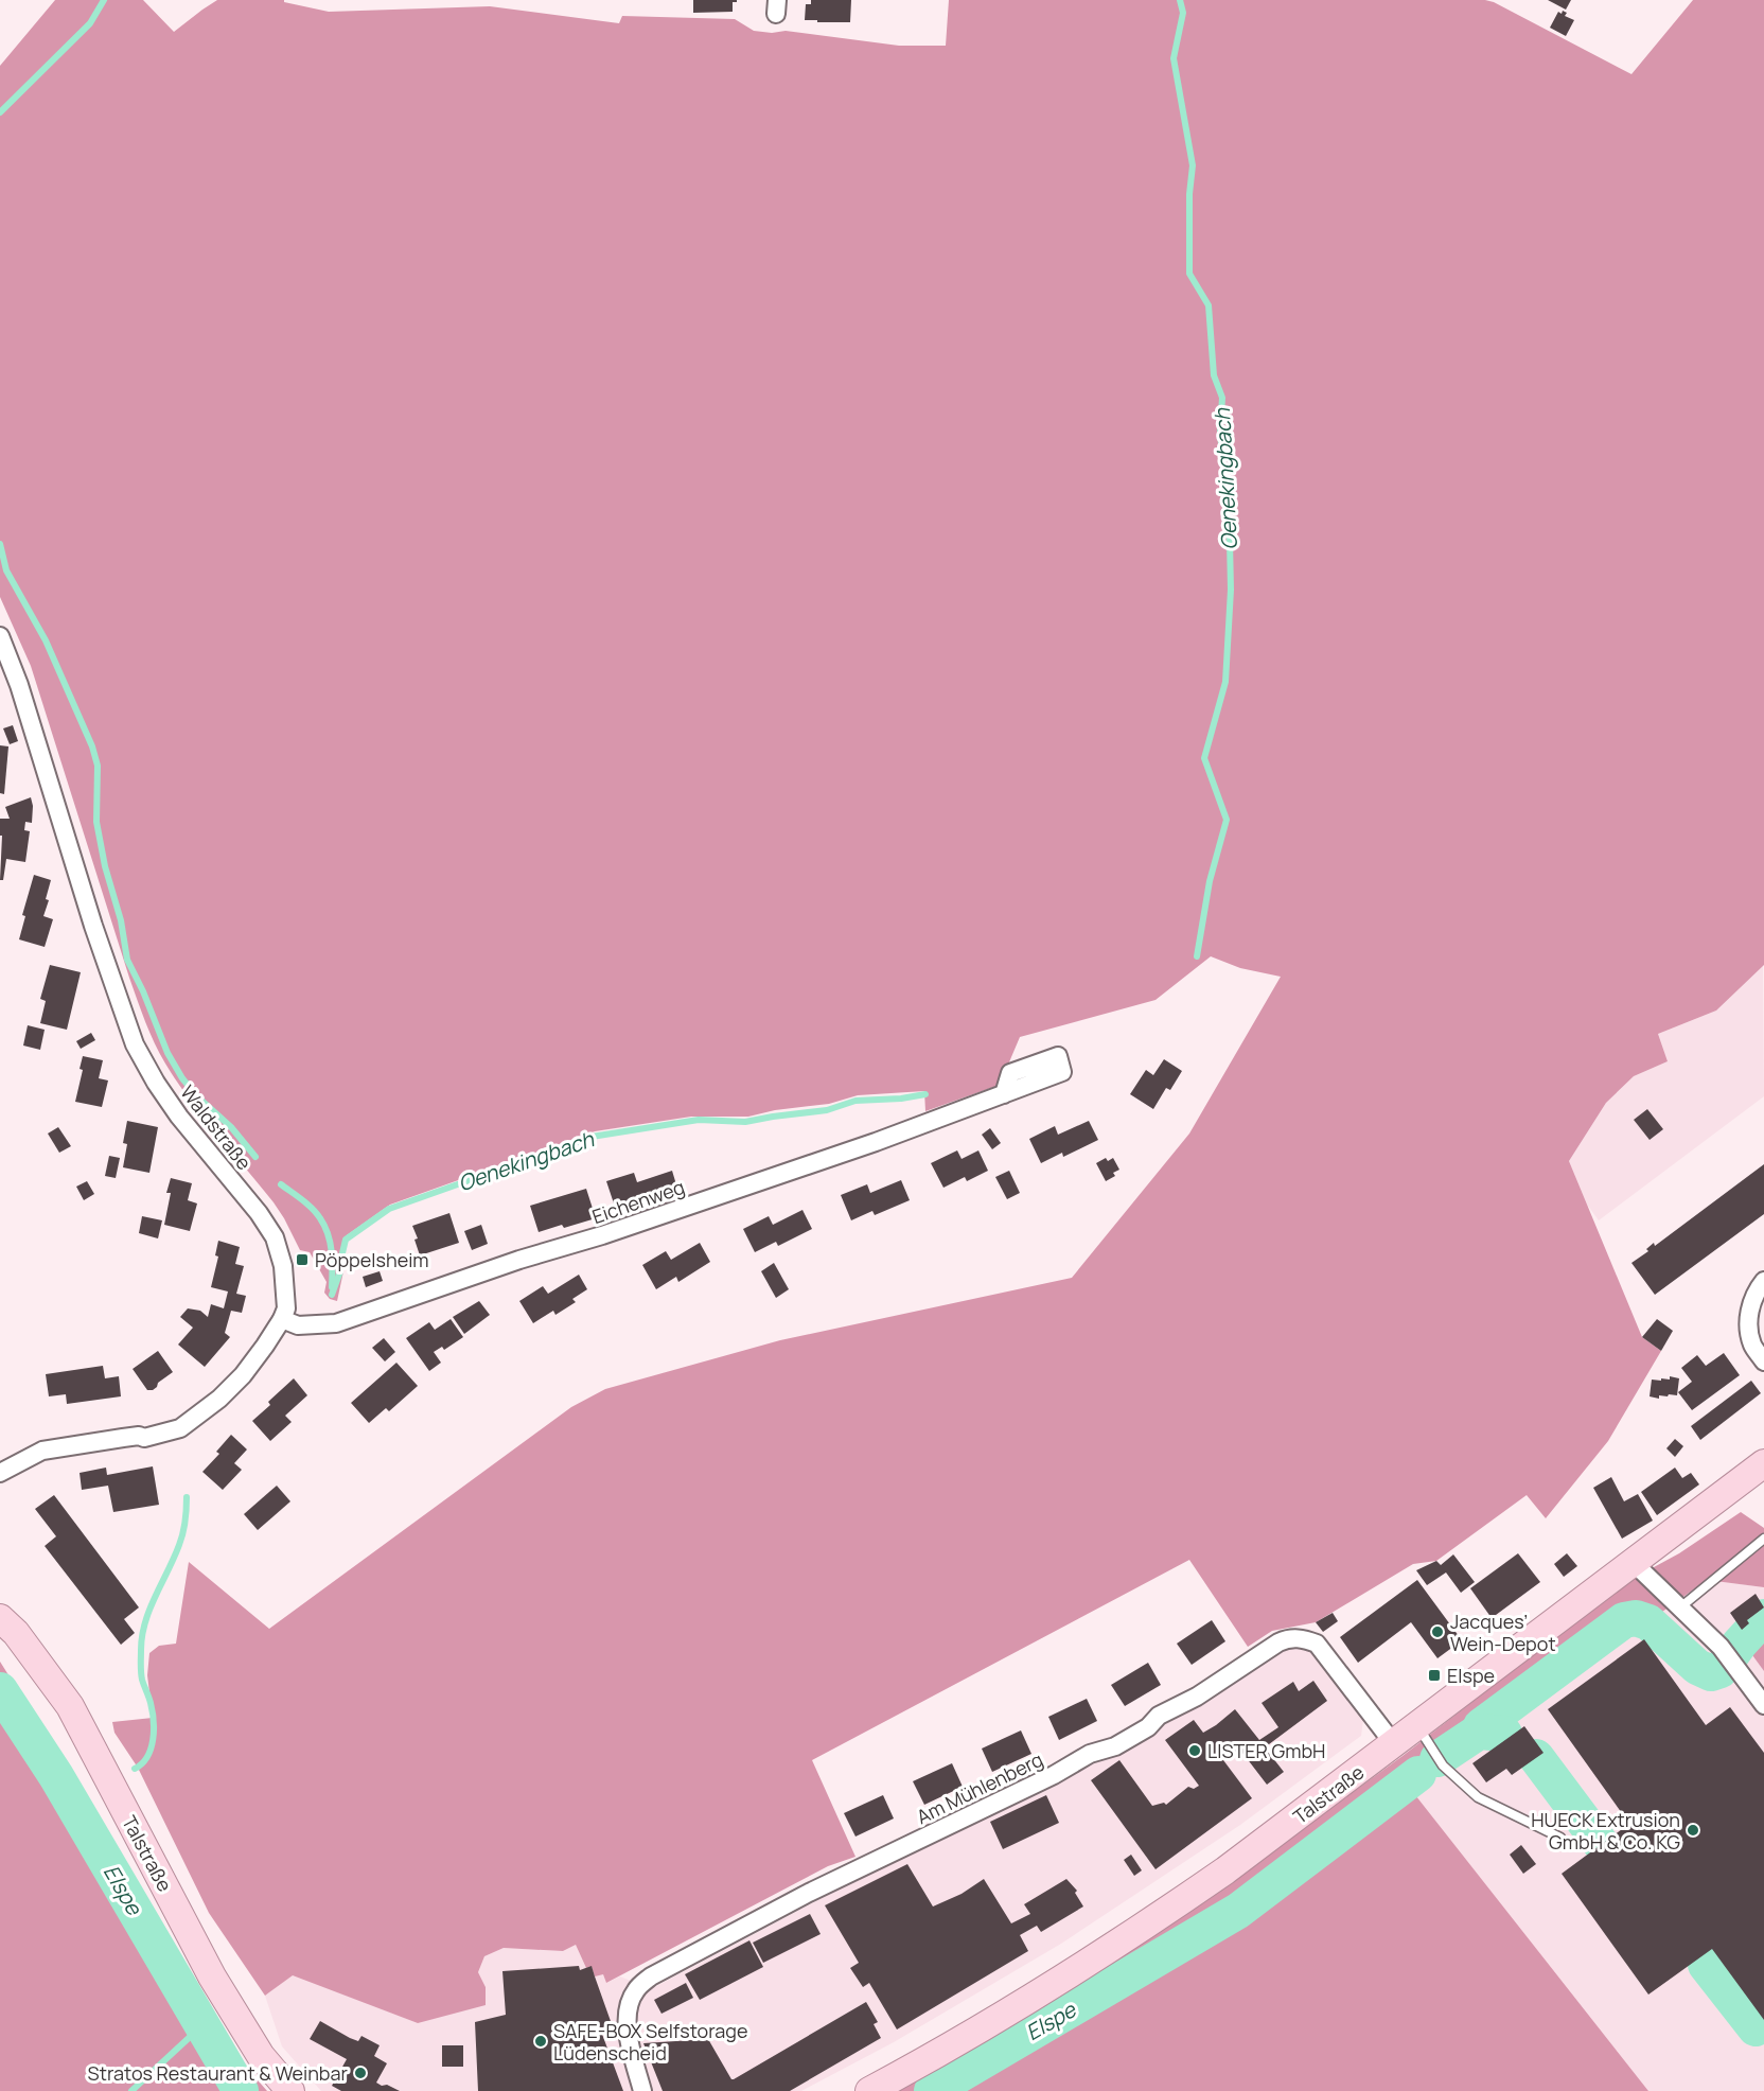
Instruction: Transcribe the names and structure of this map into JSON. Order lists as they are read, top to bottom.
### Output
{
  "streets": {
    "main road": ["Talstraße"],
    "street": ["Waldstraße", "Eichenweg", "Am Mühlenberg"]
  },
  "crossings": [
    ["Waldstraße", "Eichenweg"],
    ["Am Mühlenberg", "Talstraße"]
  ],
  "water": ["Oenekingbach", "Elspe"],
  "places": {
    "transit": ["Pöppelsheim", "Elspe"],
    "other": [
      "Jacques’ Wein-Depot",
      "LISTER GmbH",
      "HUECK Extrusion GmbH & Co. KG",
      "SAFE-BOX Selfstorage Lüdenscheid",
      "Stratos Restaurant & Weinbar"
    ]
  }
}
